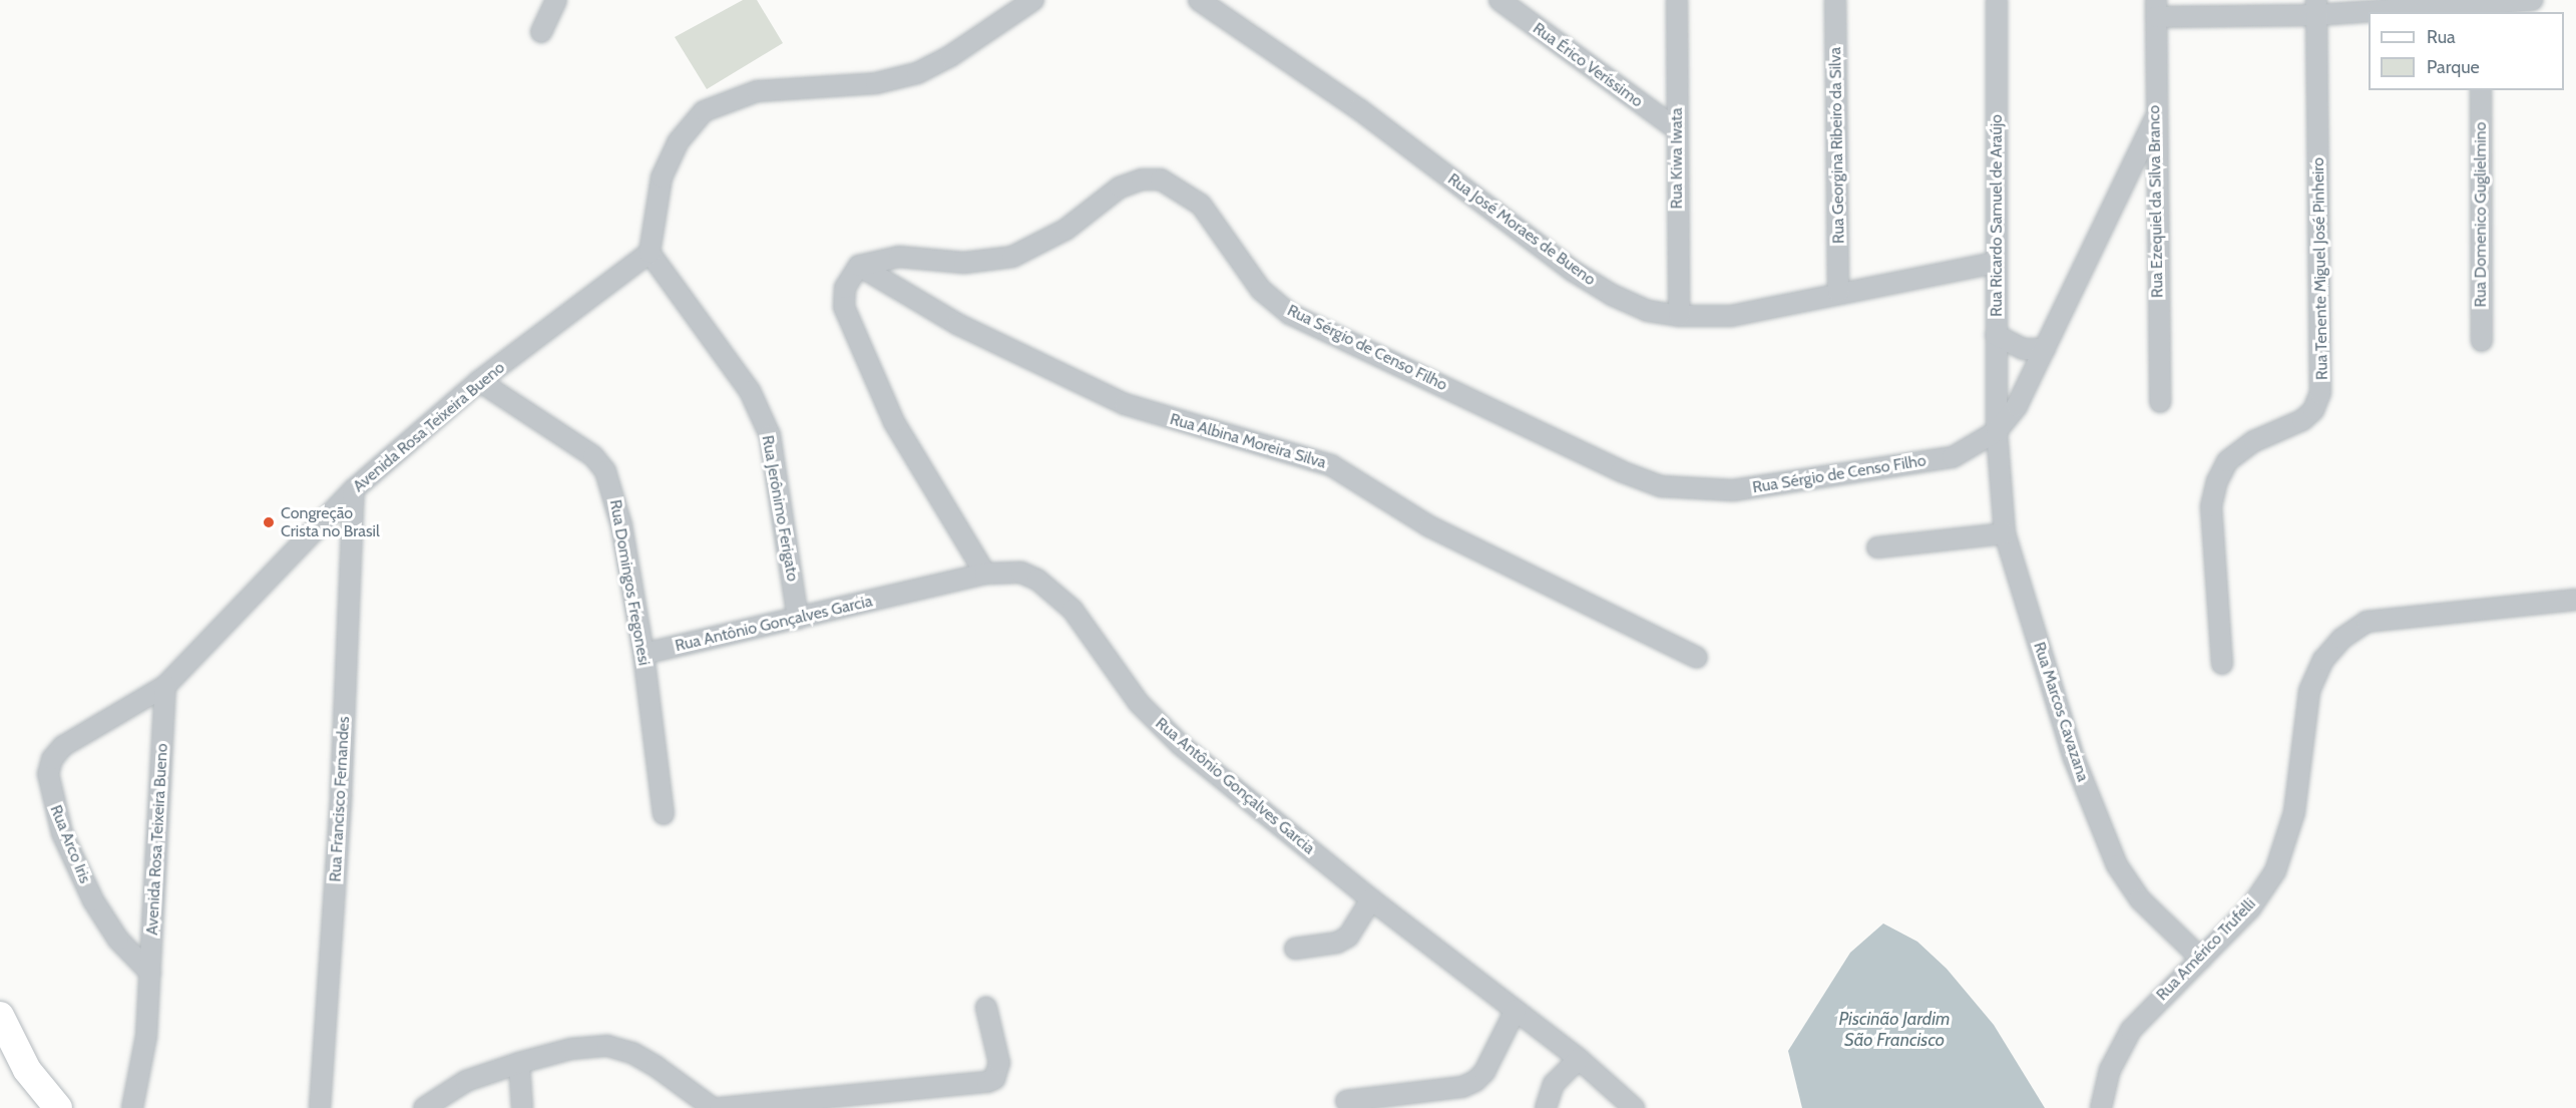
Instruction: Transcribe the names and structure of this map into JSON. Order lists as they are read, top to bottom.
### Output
{
  "streets": {
    "street": [
      "Rua Érico Veríssimo",
      "Rua Georgina Ribeiro da Silva",
      "Rua Kiwa Iwata",
      "Rua Ezequiel da Silva Branco",
      "Rua Domenico Guglielmino",
      "Rua Ricardo Samuel de Araújo",
      "Rua José Moraes de Bueno",
      "Rua Tenente Miguel José Pinheiro",
      "Rua Sérgio de Censo Filho",
      "Avenida Rosa Teixeira Bueno",
      "Rua Albina Moreira Silva",
      "Rua Jerônimo Ferigato",
      "Rua Domingos Fregonesi",
      "Rua Antônio Gonçalves Garcia",
      "Rua Marcos Cavazana",
      "Rua Francisco Fernandes",
      "Rua Arco Iris",
      "Rua Américo Trufelli"
    ]
  },
  "crossings": [
    ["Rua Érico Veríssimo", "Rua Kiwa Iwata"],
    ["Rua Georgina Ribeiro da Silva", "Rua José Moraes de Bueno"],
    ["Rua Kiwa Iwata", "Rua José Moraes de Bueno"],
    ["Rua Ezequiel da Silva Branco", "Rua Sérgio de Censo Filho"],
    ["Rua Ricardo Samuel de Araújo", "Rua José Moraes de Bueno"],
    ["Rua Ricardo Samuel de Araújo", "Rua Sérgio de Censo Filho"],
    ["Rua Ricardo Samuel de Araújo", "Rua Marcos Cavazana"],
    ["Rua Sérgio de Censo Filho", "Rua Albina Moreira Silva"],
    ["Rua Sérgio de Censo Filho", "Rua Marcos Cavazana"],
    ["Avenida Rosa Teixeira Bueno", "Rua Jerônimo Ferigato"],
    ["Avenida Rosa Teixeira Bueno", "Rua Domingos Fregonesi"],
    ["Avenida Rosa Teixeira Bueno", "Rua Francisco Fernandes"],
    ["Avenida Rosa Teixeira Bueno", "Rua Arco Iris"],
    ["Rua Jerônimo Ferigato", "Rua Antônio Gonçalves Garcia"],
    ["Rua Domingos Fregonesi", "Rua Antônio Gonçalves Garcia"],
    ["Rua Marcos Cavazana", "Rua Américo Trufelli"]
  ],
  "water": ["Piscinão Jardim São Francisco"],
  "places": ["Congreção Crista no Brasil"],
  "legend": ["Rua", "Parque"]
}
